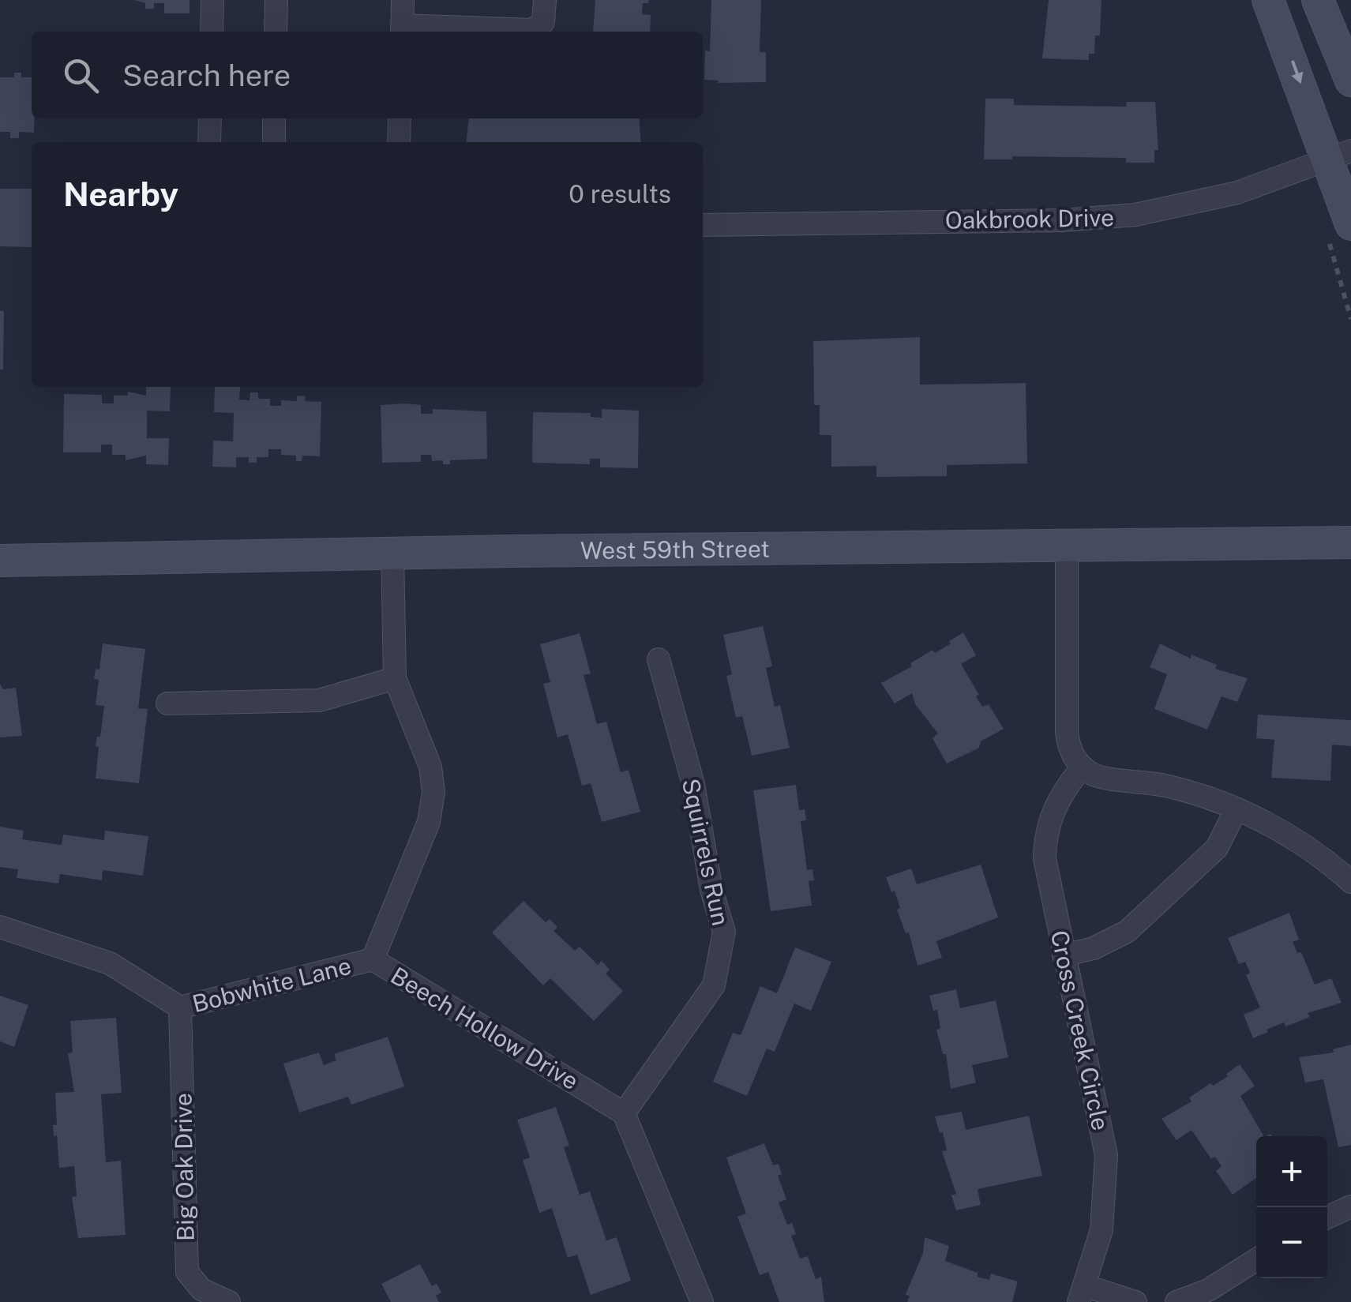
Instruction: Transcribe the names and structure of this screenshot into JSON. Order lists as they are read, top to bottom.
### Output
{
  "streets": {
    "street": [
      "Oakbrook Drive",
      "West 59th Street",
      "Squirrels Run",
      "Bobwhite Lane",
      "Beech Hollow Drive",
      "Cross Creek Circle",
      "Big Oak Drive"
    ]
  },
  "crossings": [
    ["West 59th Street", "Beech Hollow Drive"],
    ["Squirrels Run", "Beech Hollow Drive"],
    ["Bobwhite Lane", "Beech Hollow Drive"],
    ["Bobwhite Lane", "Big Oak Drive"]
  ],
  "page": {
    "search": "Search here",
    "heading": ["Nearby", "0 results"],
    "map_buttons": ["+", "−"]
  }
}
